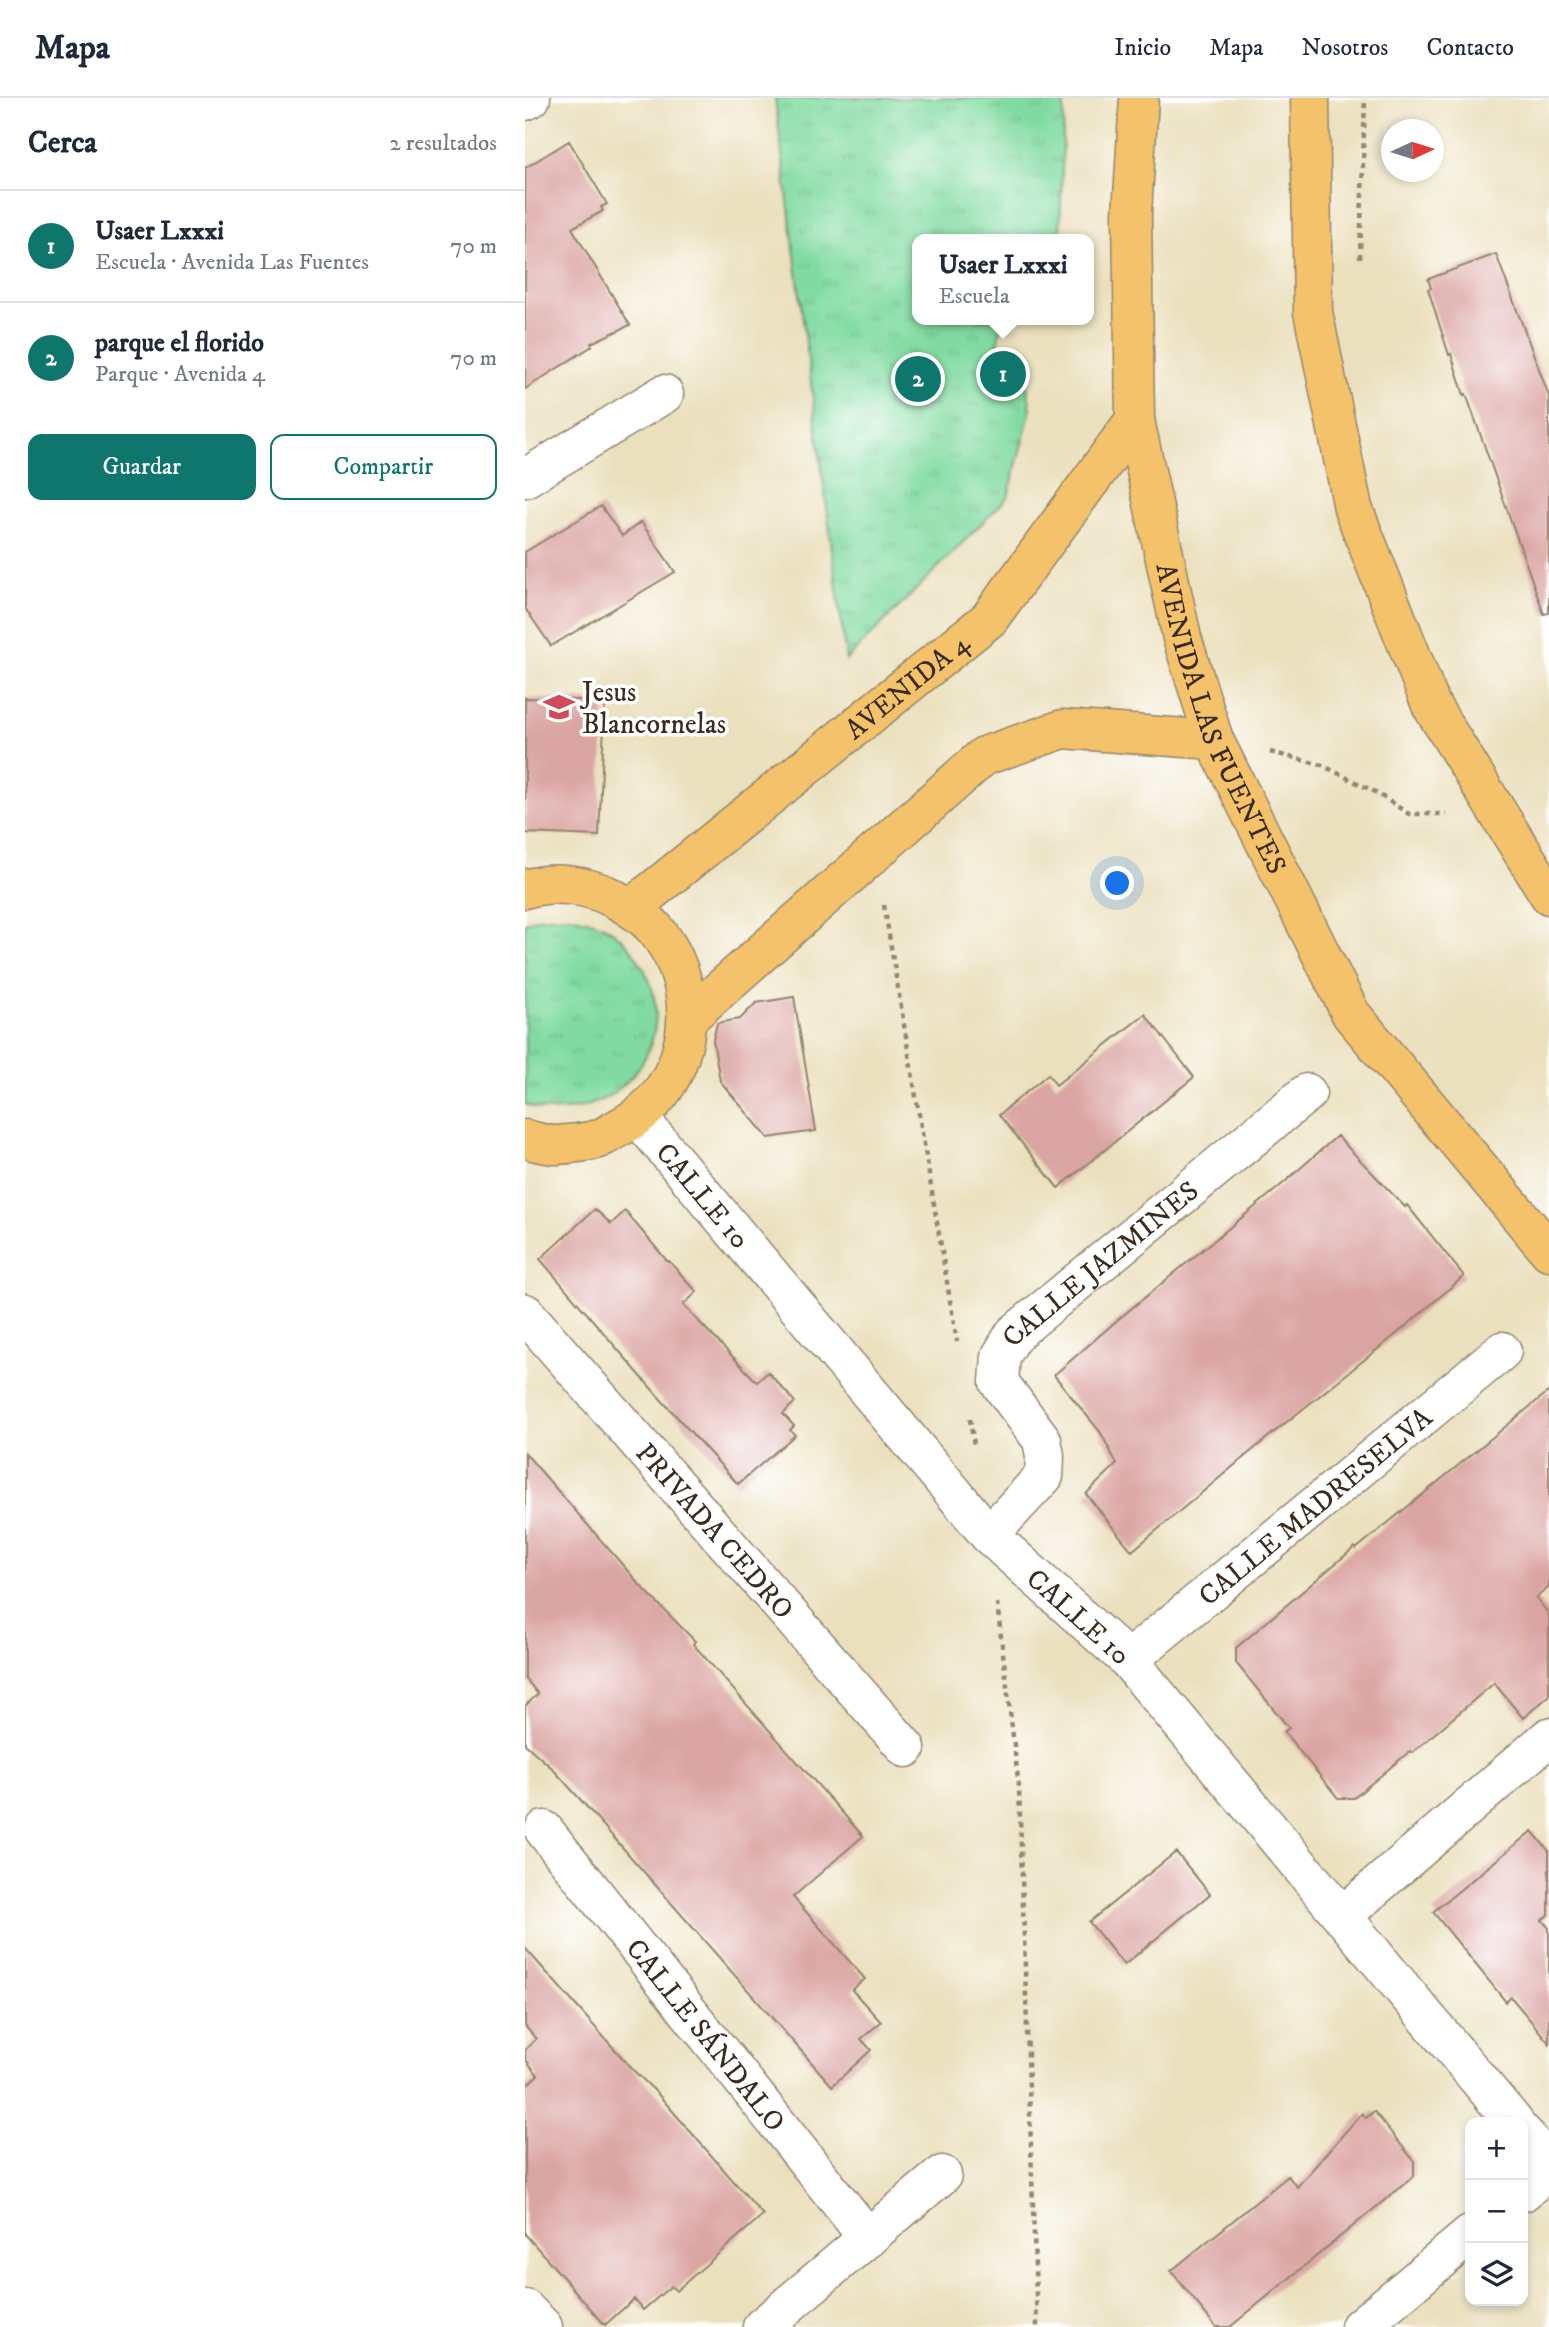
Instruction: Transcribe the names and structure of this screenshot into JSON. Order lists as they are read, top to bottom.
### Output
{
  "streets": {
    "main road": ["AVENIDA 4", "AVENIDA LAS FUENTES"],
    "street": [
      "CALLE 10",
      "CALLE JAZMINES",
      "CALLE MADRESELVA",
      "PRIVADA CEDRO",
      "CALLE SÁNDALO"
    ]
  },
  "crossings": [
    ["AVENIDA 4", "AVENIDA LAS FUENTES"],
    ["CALLE 10", "CALLE JAZMINES"],
    ["CALLE 10", "CALLE MADRESELVA"]
  ],
  "places": {
    "school or university": ["Jesus Blancornelas"]
  },
  "north": "right",
  "page": {
    "header": "Mapa",
    "nav": [
      "Inicio",
      "Mapa",
      "Nosotros",
      "Contacto"
    ],
    "heading": ["Cerca", "2 resultados"],
    "list": [
      {
        "mark": "1",
        "name": "Usaer Lxxxi",
        "note": "Escuela · Avenida Las Fuentes",
        "value": "70 m"
      },
      {
        "mark": "2",
        "name": "parque el florido",
        "note": "Parque · Avenida 4",
        "value": "70 m"
      }
    ],
    "popup": ["Usaer Lxxxi", "Escuela"],
    "pins": ["1", "2"],
    "buttons": ["Guardar", "Compartir"],
    "map_buttons": ["+", "−"]
  }
}
